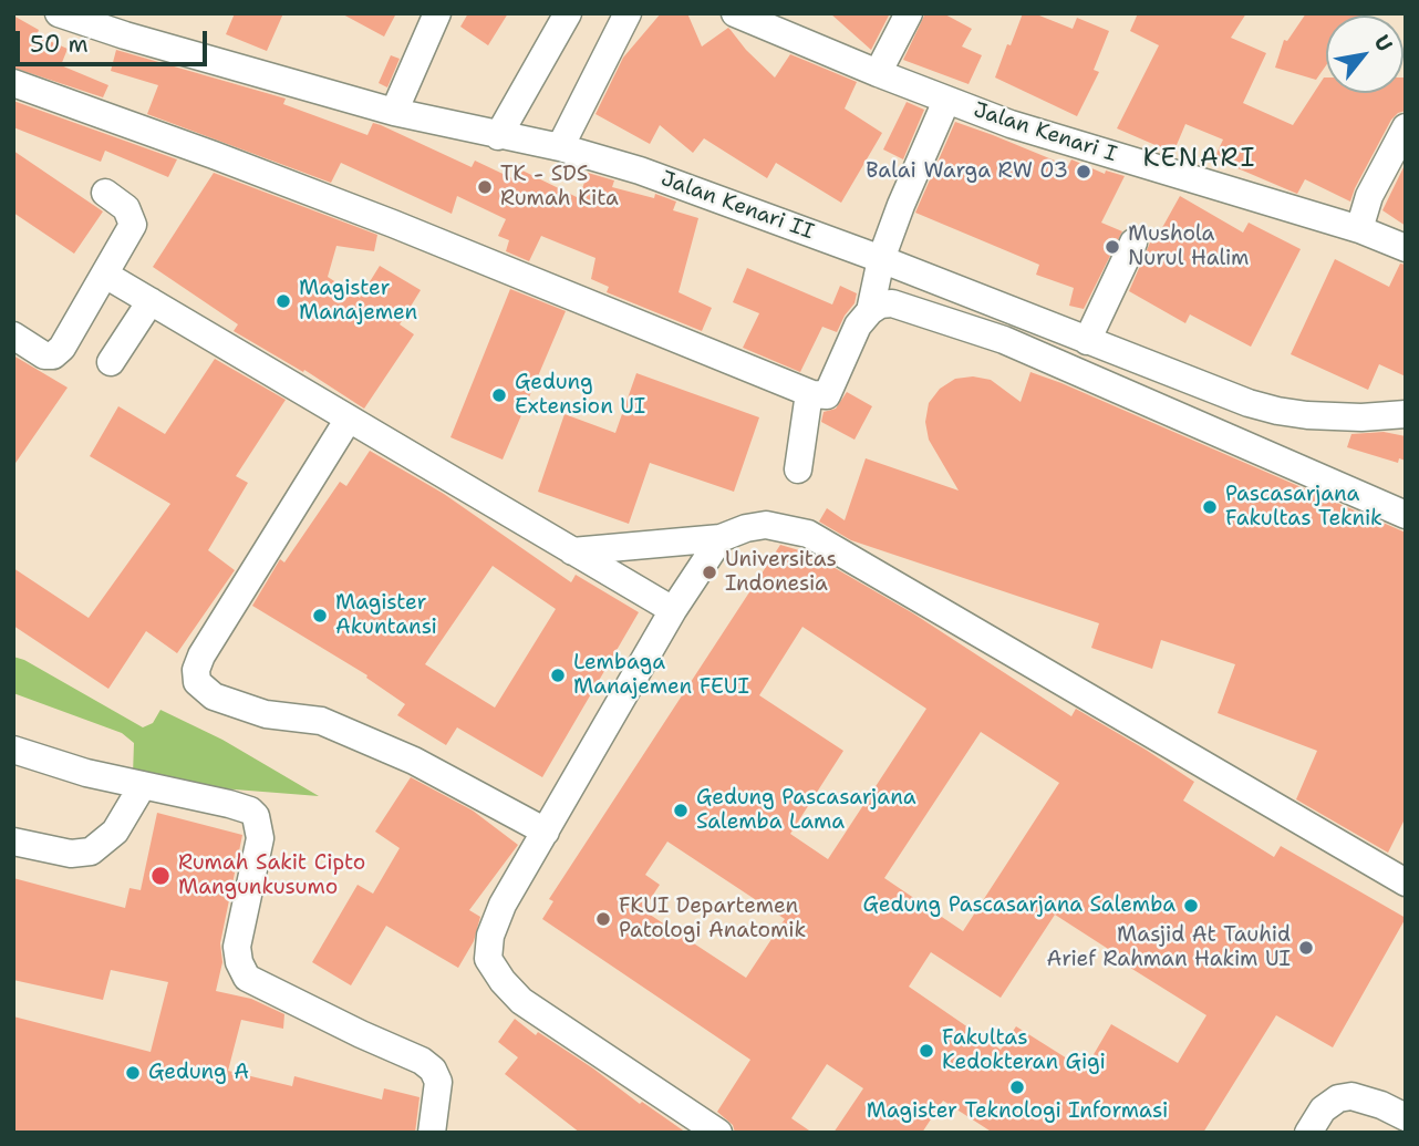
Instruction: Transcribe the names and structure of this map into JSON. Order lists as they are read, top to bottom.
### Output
{
  "streets": {
    "street": ["Jalan Kenari I", "Jalan Kenari II"]
  },
  "districts": ["KENARI"],
  "places": [
    "Balai Warga RW 03",
    "TK - SDS Rumah Kita",
    "Mushola Nurul Halim",
    "Magister Manajemen",
    "Gedung Extension UI",
    "Pascasarjana Fakultas Teknik",
    "Universitas Indonesia",
    "Magister Akuntansi",
    "Lembaga Manajemen FEUI",
    "Gedung Pascasarjana Salemba Lama",
    "Rumah Sakit Cipto Mangunkusumo",
    "Gedung Pascasarjana Salemba",
    "FKUI Departemen Patologi Anatomik",
    "Masjid At Tauhid Arief Rahman Hakim UI",
    "Fakultas Kedokteran Gigi",
    "Gedung A",
    "Magister Teknologi Informasi"
  ],
  "scale_bar": "50 m",
  "north": "top right"
}
